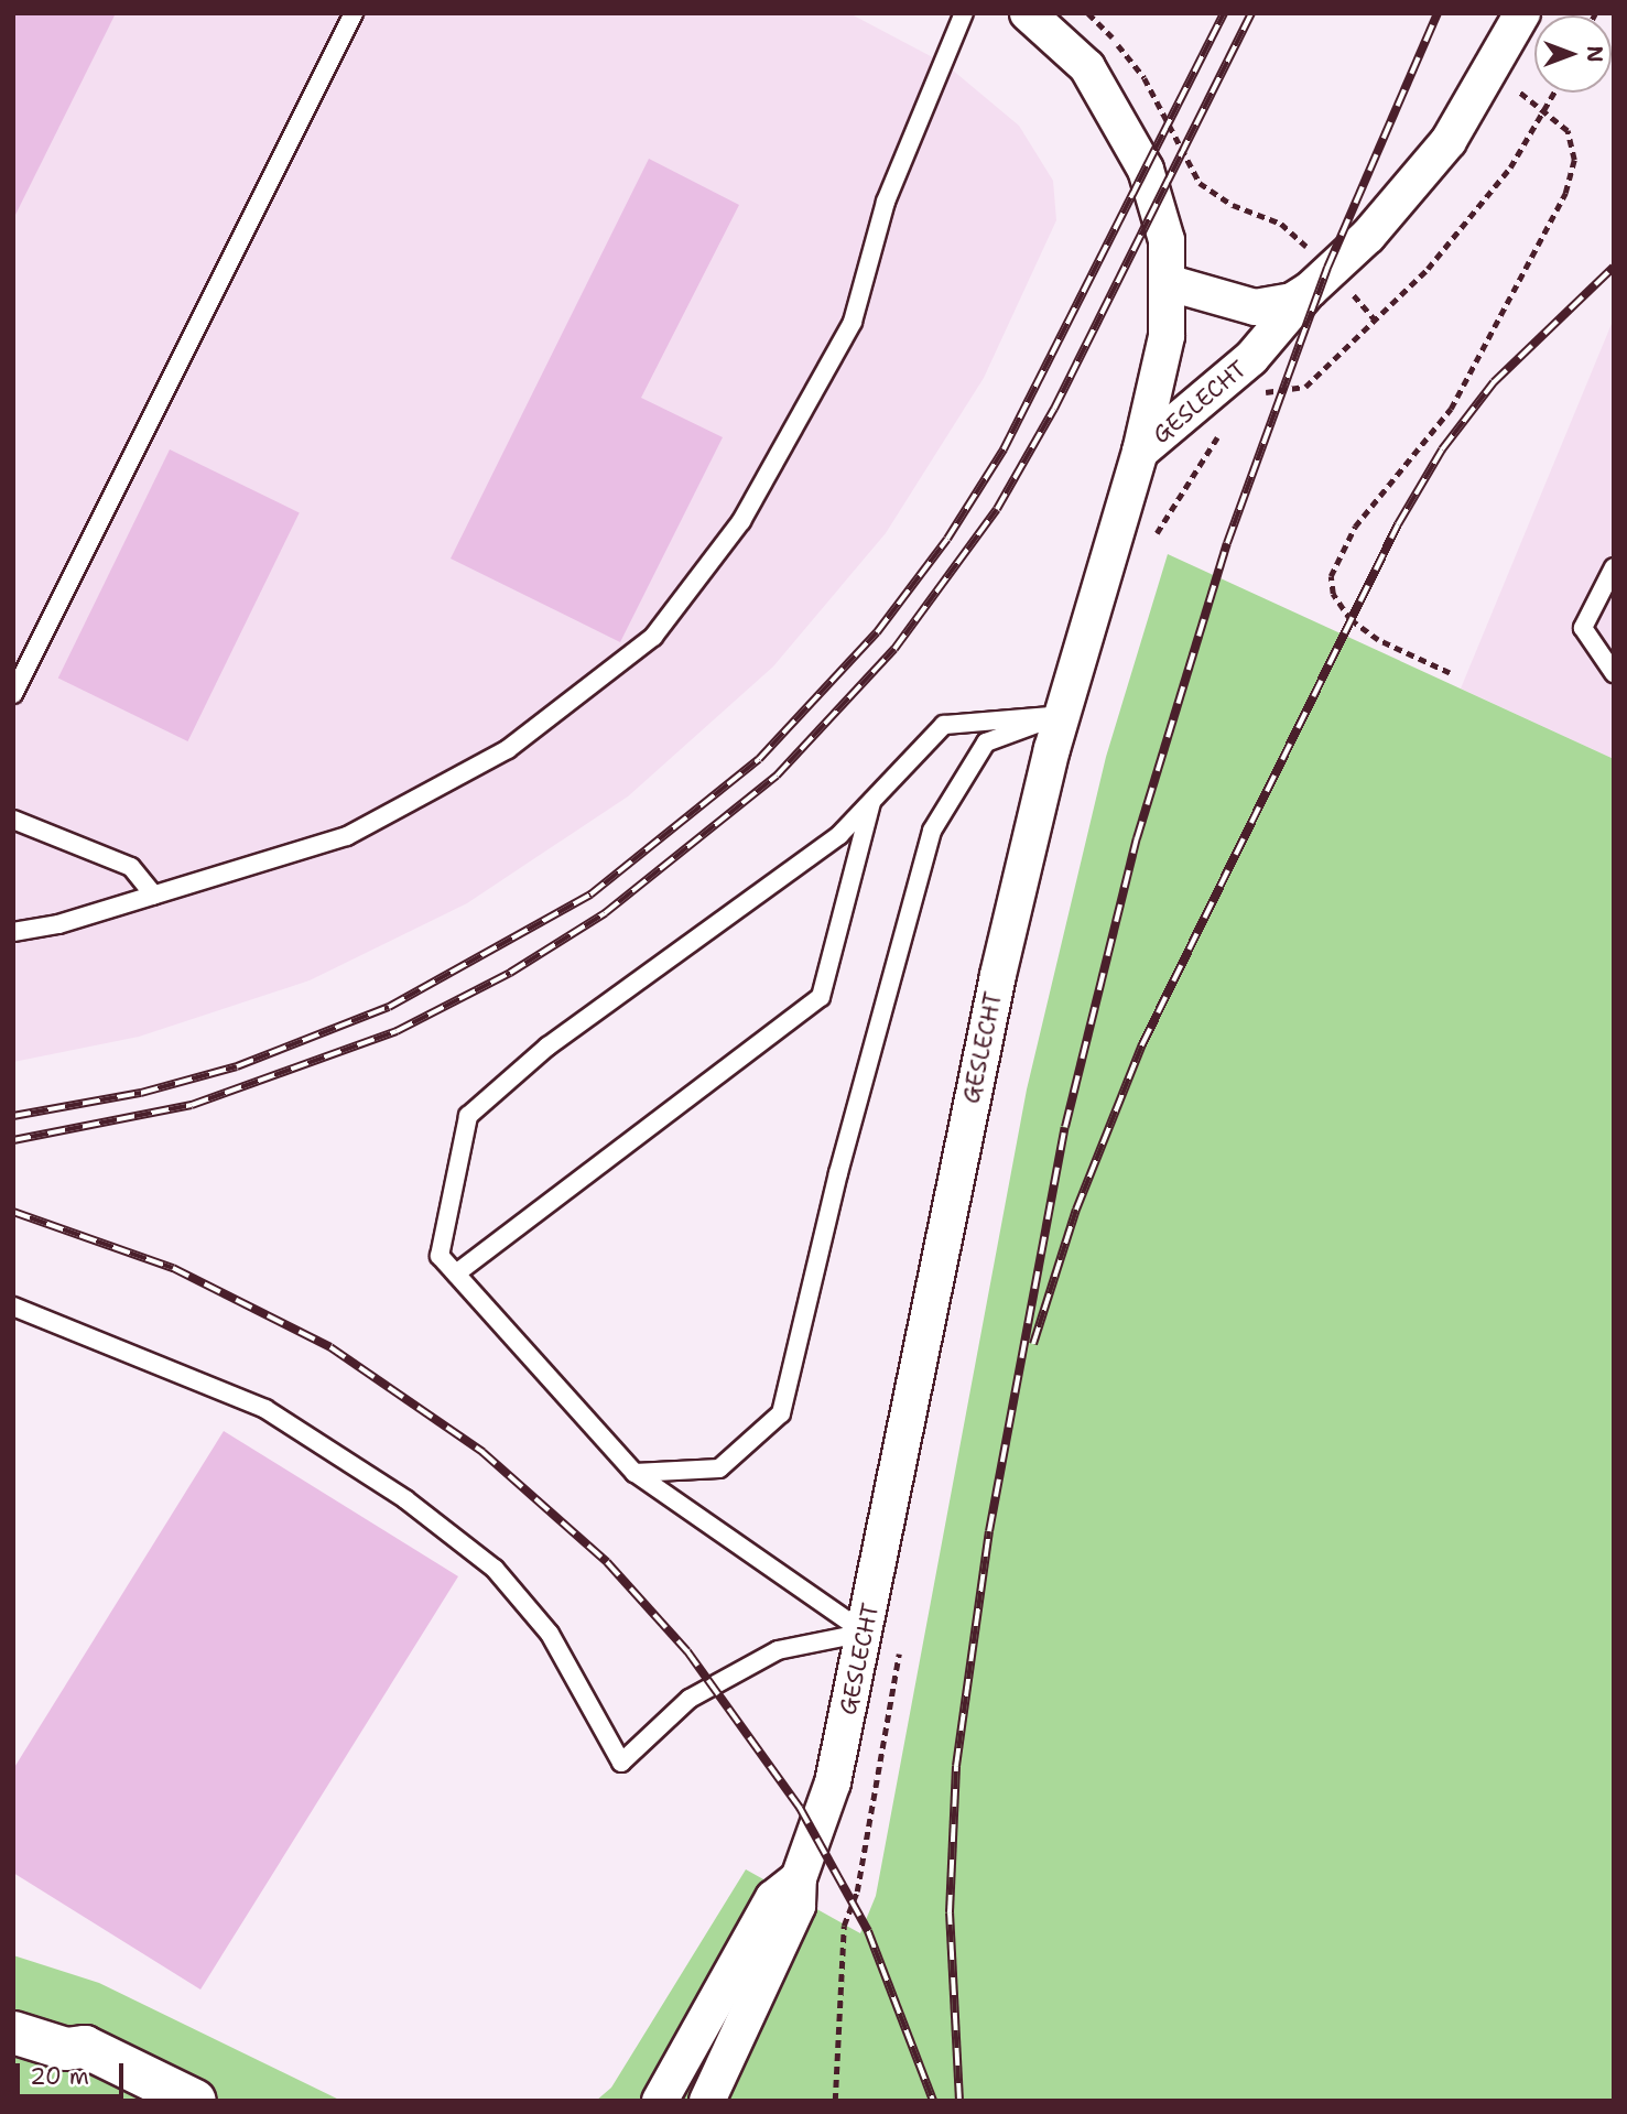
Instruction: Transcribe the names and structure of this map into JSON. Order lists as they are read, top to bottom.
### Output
{
  "streets": {
    "street": ["GESLECHT"]
  },
  "scale_bar": "20 m",
  "north": "right"
}
